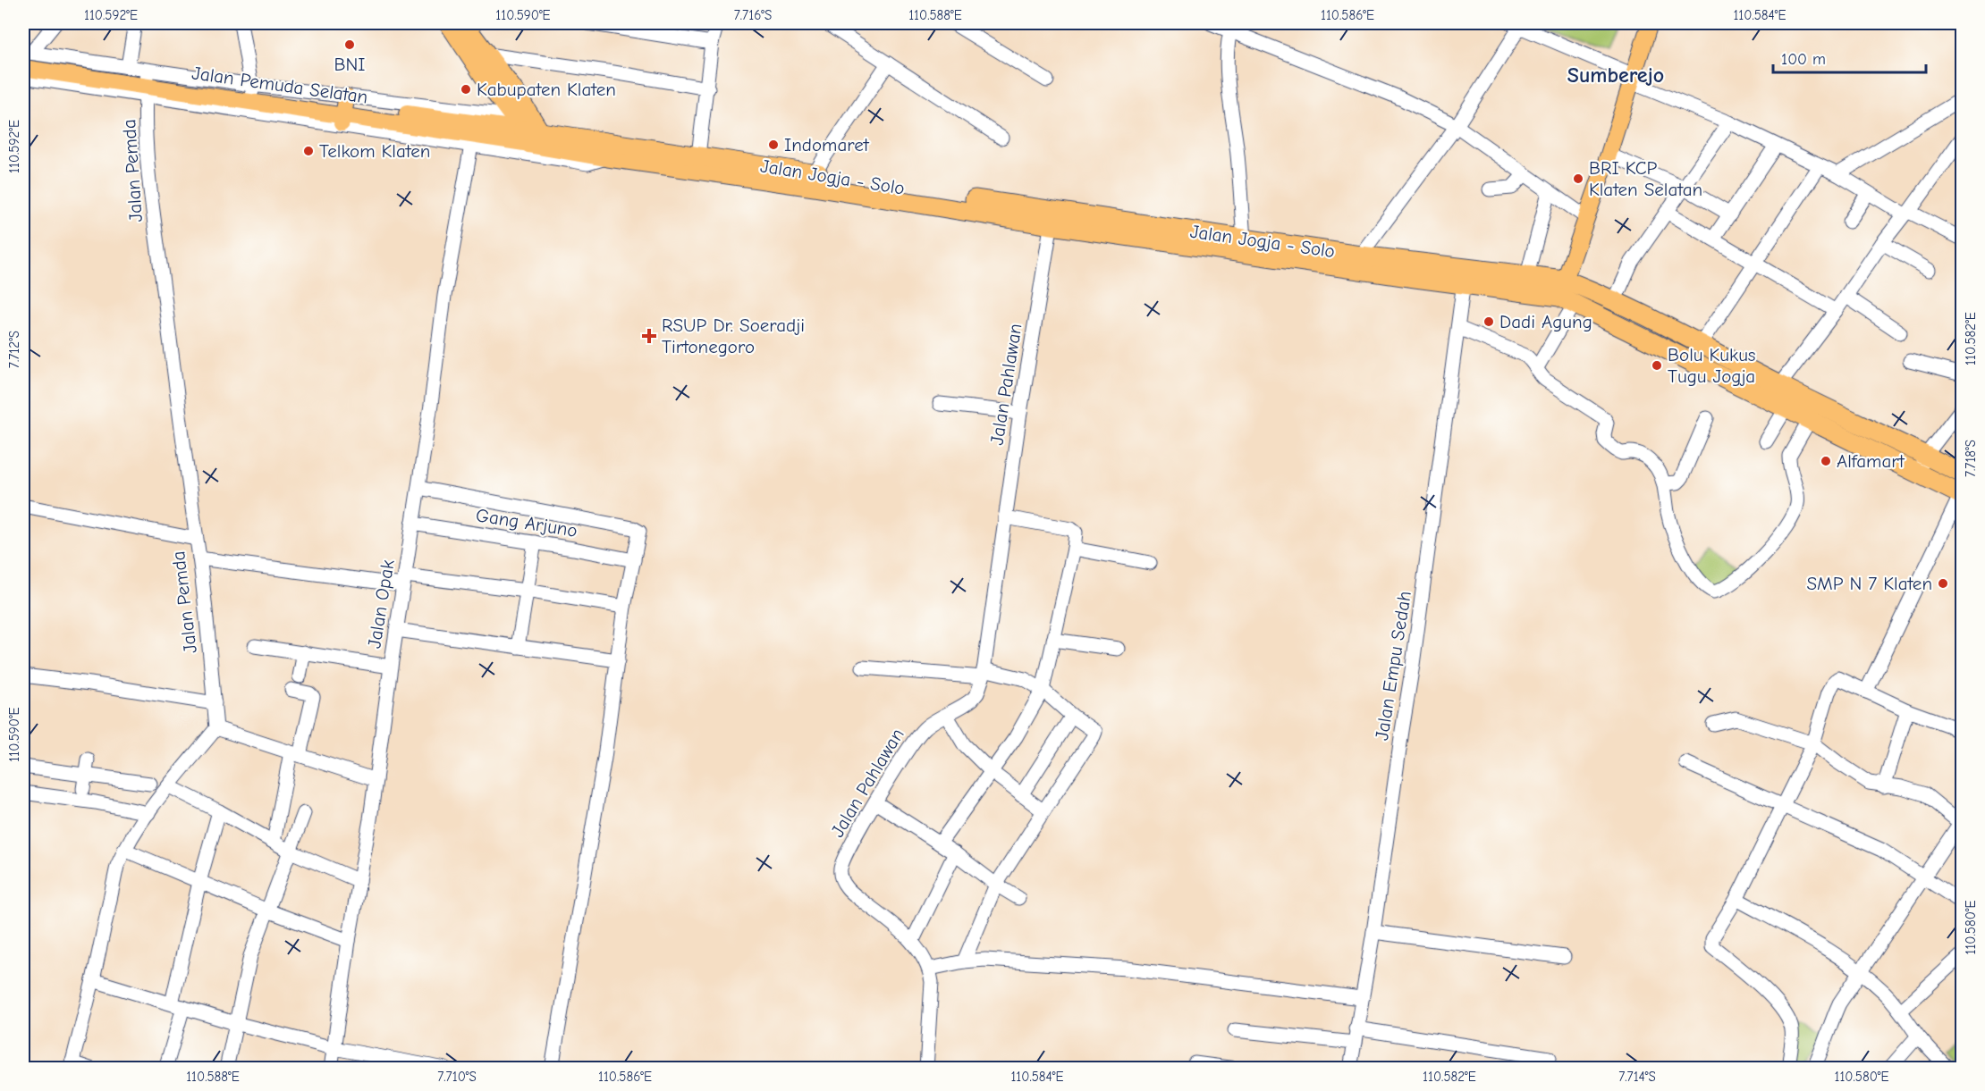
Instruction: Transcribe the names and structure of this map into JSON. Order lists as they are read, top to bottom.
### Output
{
  "streets": {
    "highway": ["Jalan Jogja - Solo"],
    "main road": ["Jalan Pemuda Selatan"],
    "street": [
      "Jalan Pemda",
      "Jalan Pahlawan",
      "Gang Arjuno",
      "Jalan Opak",
      "Jalan Empu Sedah"
    ]
  },
  "crossings": [
    ["Jalan Pemuda Selatan", "Jalan Pemda"],
    ["Jalan Pemuda Selatan", "Jalan Jogja - Solo"],
    ["Jalan Pemuda Selatan", "Jalan Opak"],
    ["Jalan Jogja - Solo", "Jalan Pahlawan"],
    ["Jalan Jogja - Solo", "Jalan Empu Sedah"],
    ["Gang Arjuno", "Jalan Opak"]
  ],
  "districts": ["Sumberejo"],
  "places": {
    "other": [
      "BNI",
      "Kabupaten Klaten",
      "Indomaret",
      "Telkom Klaten",
      "BRI KCP Klaten Selatan",
      "Dadi Agung",
      "Bolu Kukus Tugu Jogja",
      "Alfamart",
      "SMP N 7 Klaten"
    ],
    "health": ["RSUP Dr. Soeradji Tirtonegoro"]
  },
  "scale_bar": "100 m",
  "coordinates": [
    "110.592°E",
    "110.590°E",
    "7.716°S",
    "110.588°E",
    "110.586°E",
    "110.584°E",
    "110.582°E",
    "7.712°S",
    "7.718°S",
    "110.580°E",
    "7.710°S",
    "7.714°S"
  ]
}
